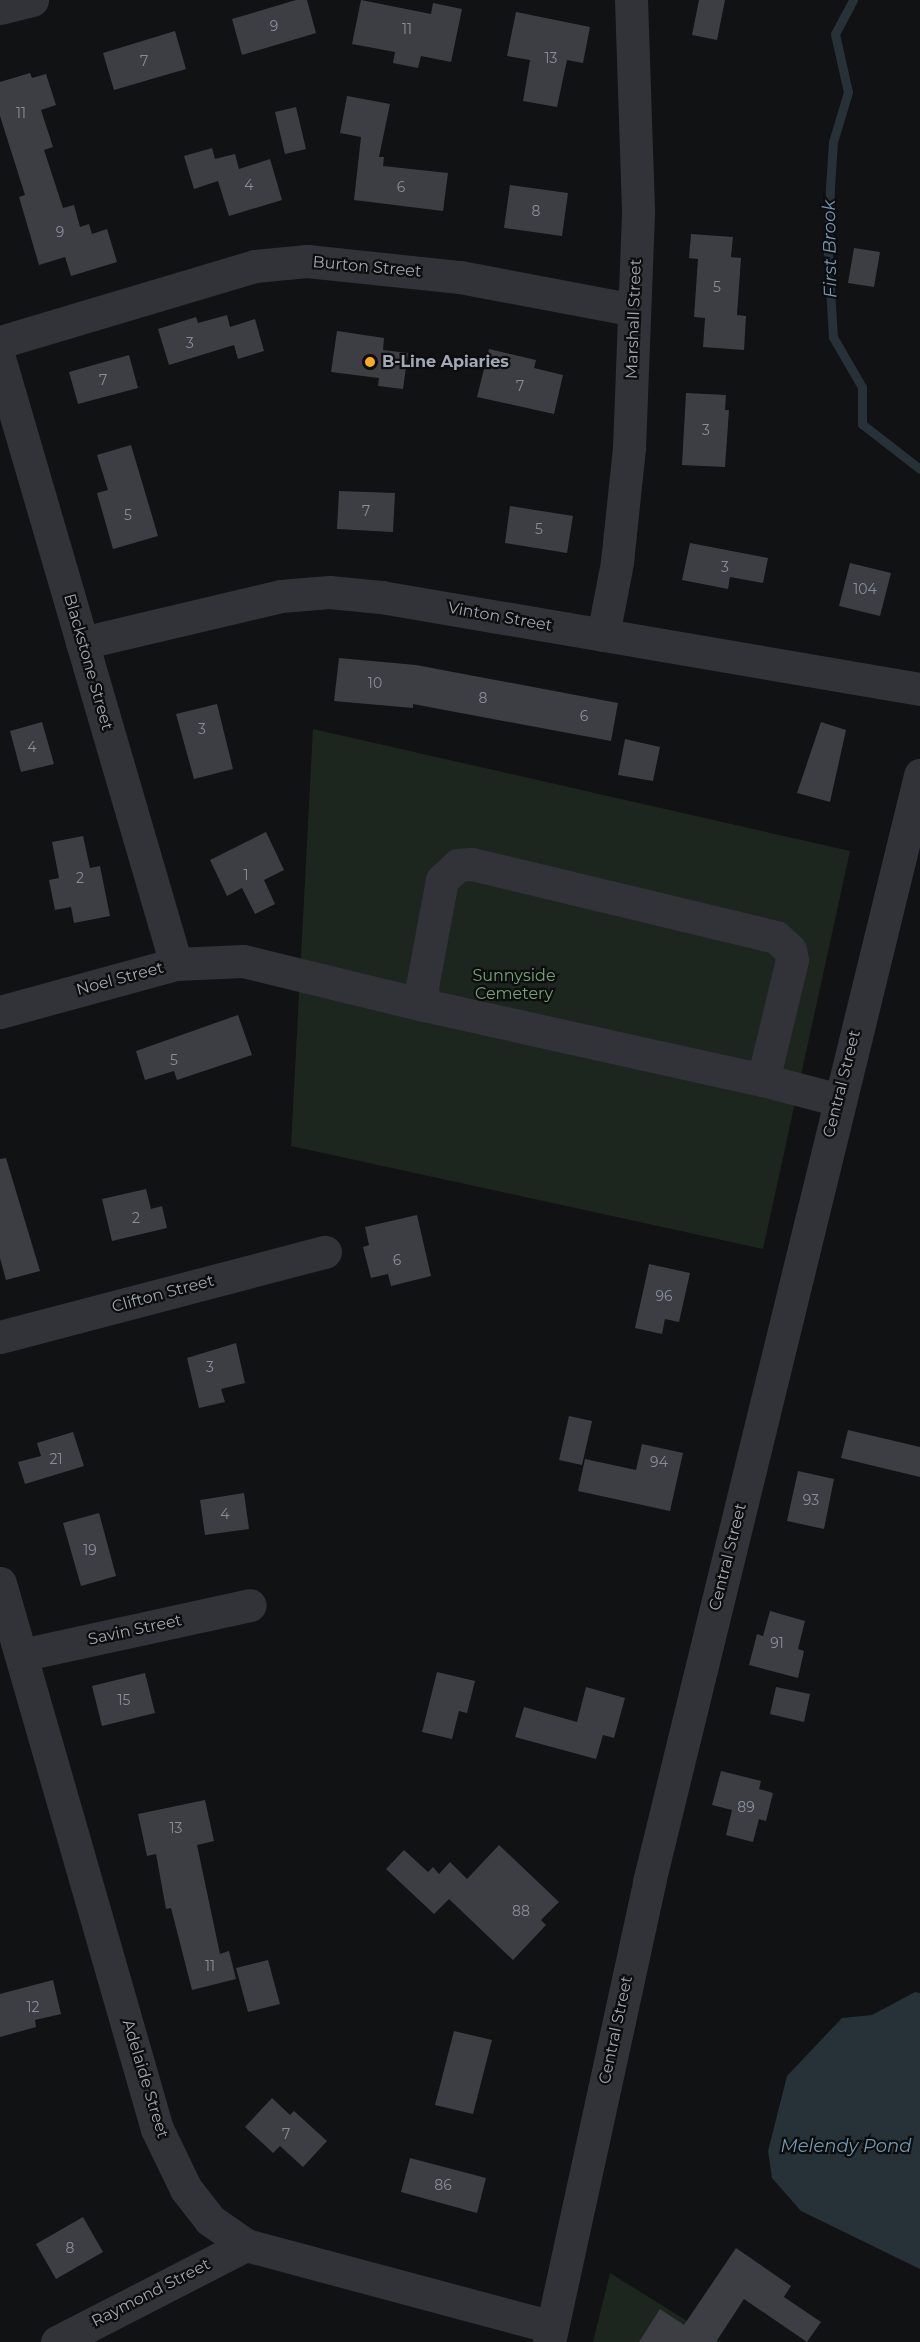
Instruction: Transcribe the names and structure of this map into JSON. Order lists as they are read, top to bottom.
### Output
{
  "streets": {
    "street": [
      "Burton Street",
      "Marshall Street",
      "Vinton Street",
      "Blackstone Street",
      "Noel Street",
      "Central Street",
      "Clifton Street",
      "Savin Street",
      "Adelaide Street",
      "Raymond Street"
    ]
  },
  "crossings": [
    ["Burton Street", "Marshall Street"],
    ["Marshall Street", "Vinton Street"],
    ["Vinton Street", "Blackstone Street"],
    ["Blackstone Street", "Noel Street"],
    ["Noel Street", "Central Street"],
    ["Central Street", "Adelaide Street"],
    ["Savin Street", "Adelaide Street"],
    ["Adelaide Street", "Raymond Street"]
  ],
  "water": ["First Brook", "Melendy Pond"],
  "parks": ["Sunnyside Cemetery"],
  "places": ["B-Line Apiaries"],
  "house_numbers": [
    "9",
    "11",
    "13",
    "7",
    "11",
    "4",
    "6",
    "8",
    "9",
    "5",
    "3",
    "7",
    "7",
    "3",
    "7",
    "5",
    "5",
    "3",
    "104",
    "10",
    "8",
    "6",
    "3",
    "4",
    "1",
    "2",
    "5",
    "2",
    "6",
    "96",
    "3",
    "21",
    "94",
    "93",
    "4",
    "19",
    "91",
    "15",
    "89",
    "13",
    "88",
    "11",
    "12",
    "7",
    "86",
    "8"
  ]
}
